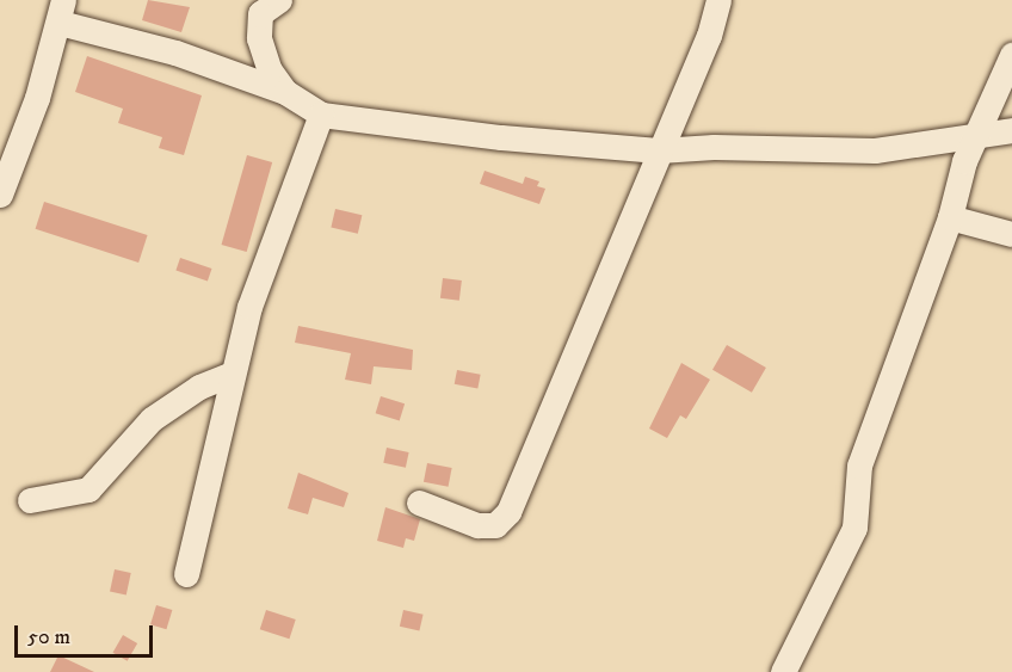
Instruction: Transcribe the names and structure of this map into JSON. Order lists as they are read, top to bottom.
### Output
{
  "scale_bar": "50 m"
}
